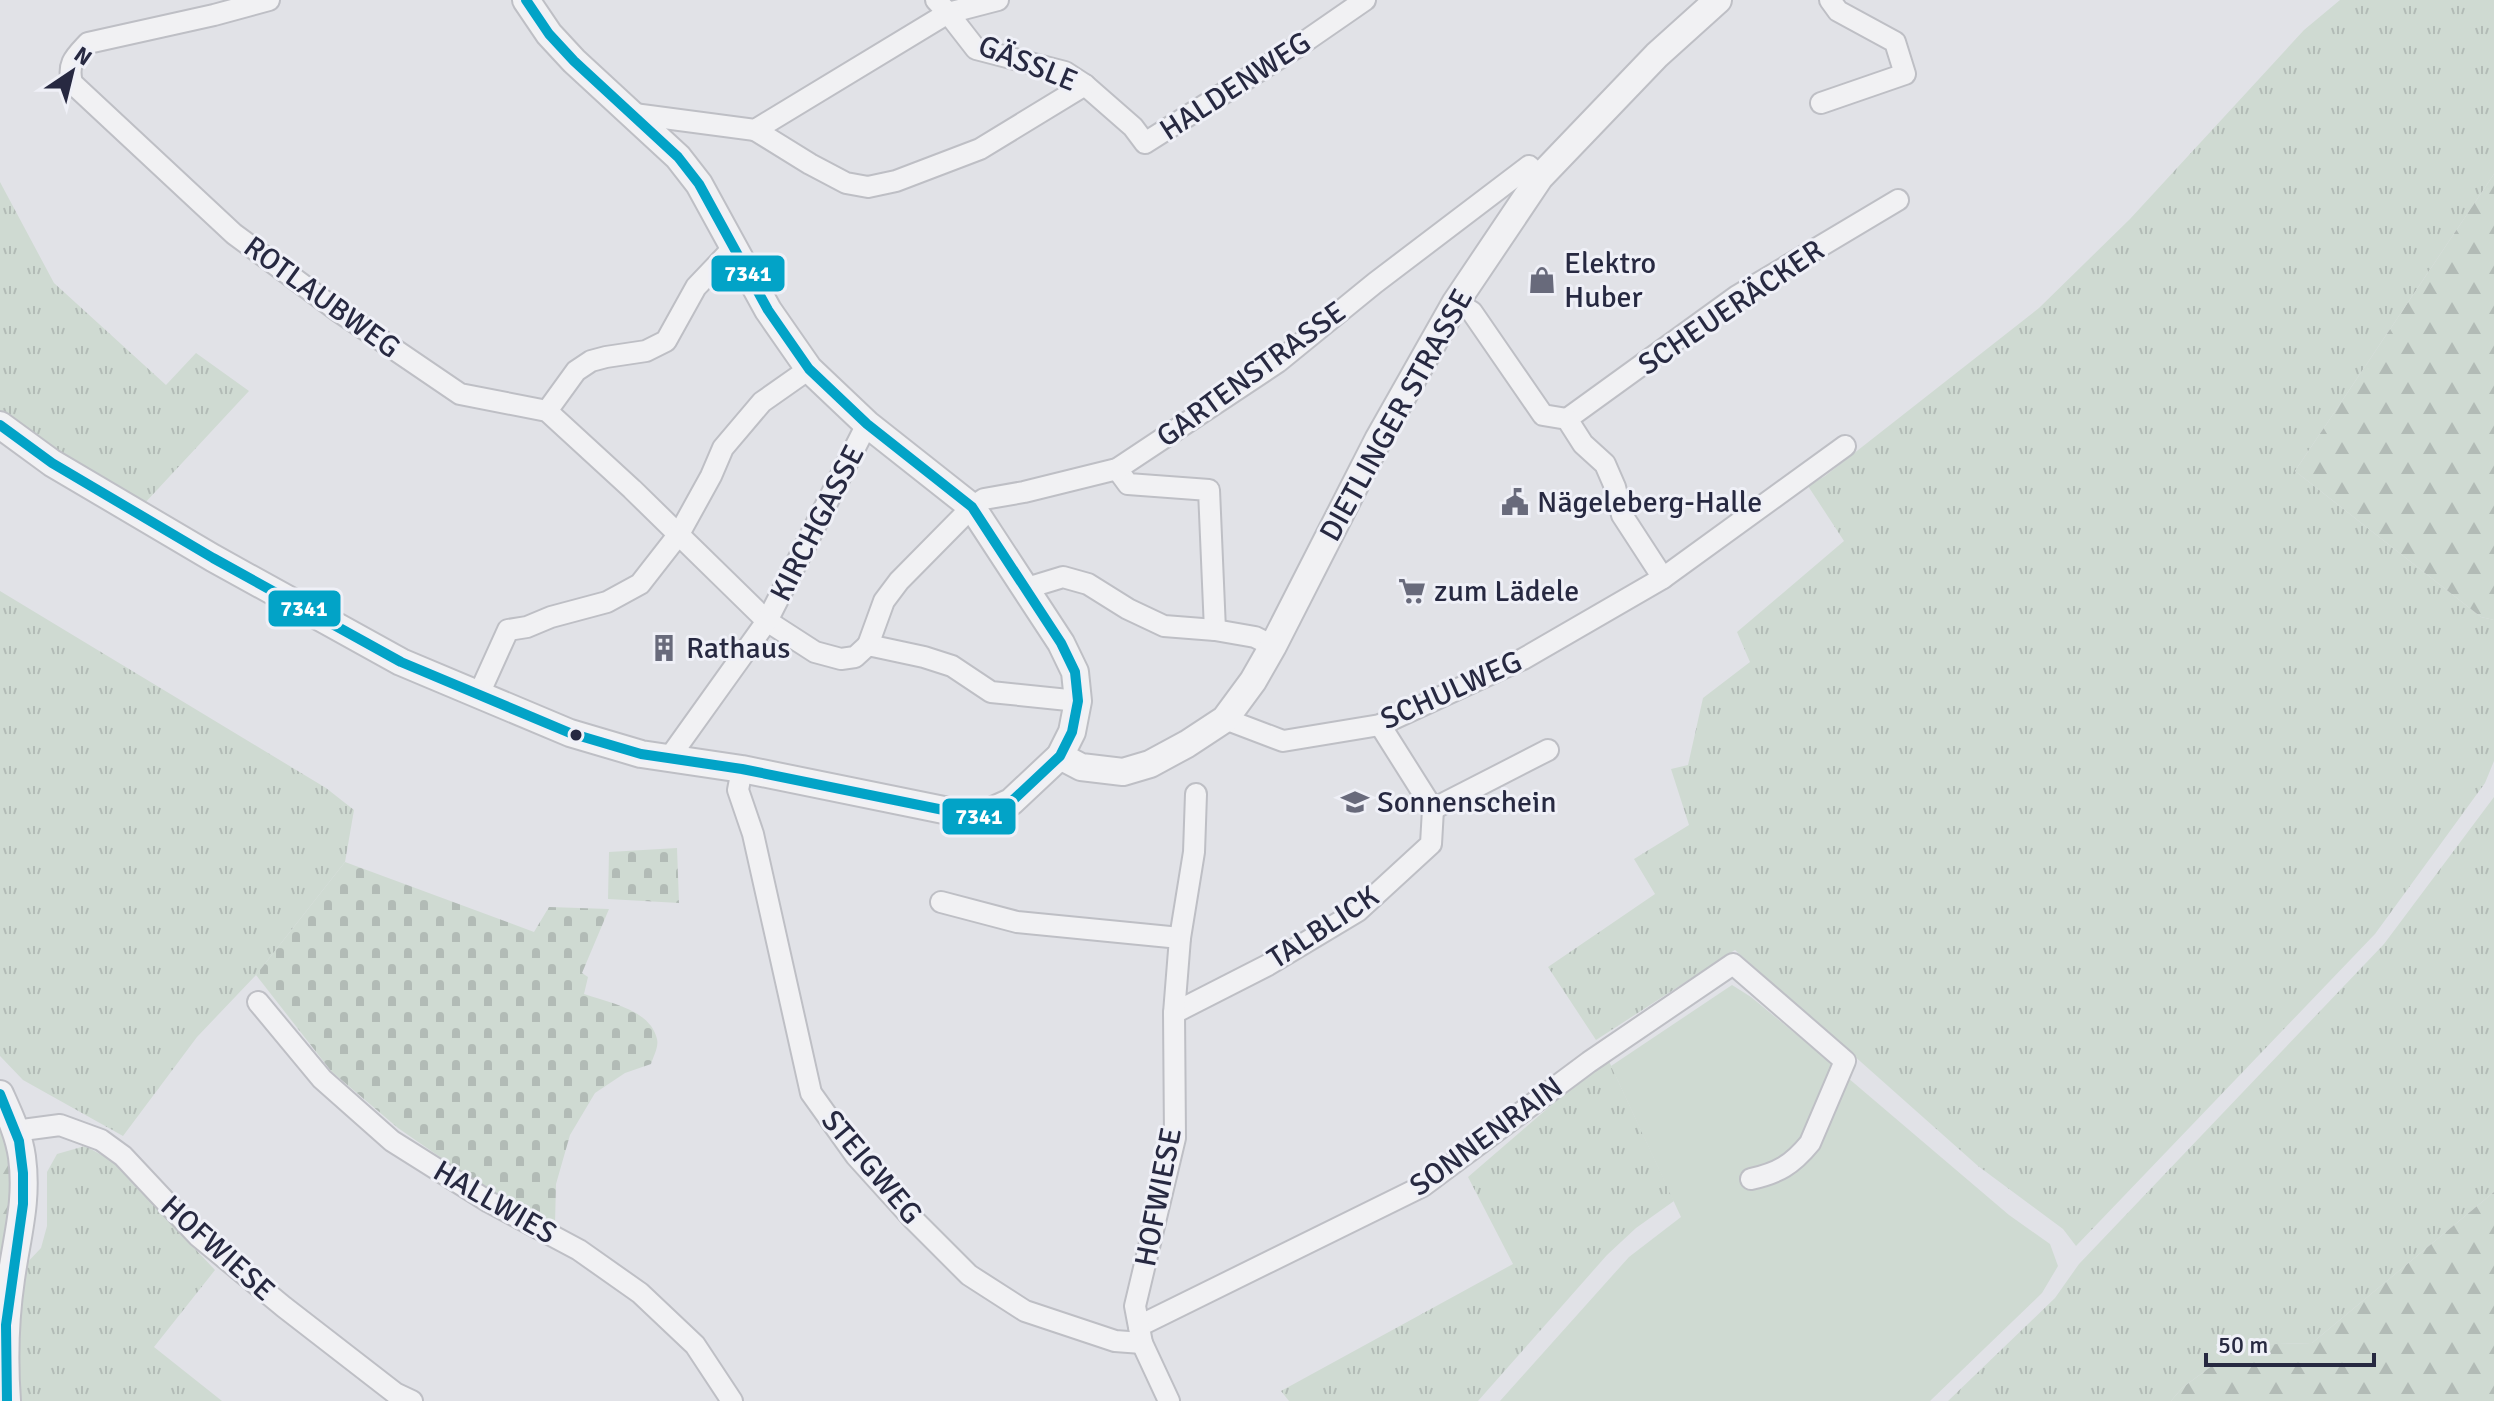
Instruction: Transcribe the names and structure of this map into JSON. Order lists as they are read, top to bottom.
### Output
{
  "streets": {
    "street": [
      "GÄSSLE",
      "HALDENWEG",
      "ROTLAUBWEG",
      "SCHEUERÄCKER",
      "GARTENSTRASSE",
      "DIETLINGER STRASSE",
      "KIRCHGASSE",
      "SCHULWEG",
      "TALBLICK",
      "SONNENRAIN",
      "STEIGWEG",
      "HOFWIESE",
      "HALLWIES"
    ]
  },
  "crossings": [
    ["GÄSSLE", "HALDENWEG"],
    ["GARTENSTRASSE", "DIETLINGER STRASSE"],
    ["DIETLINGER STRASSE", "SCHULWEG"],
    ["TALBLICK", "HOFWIESE"],
    ["SONNENRAIN", "STEIGWEG"],
    ["SONNENRAIN", "HOFWIESE"],
    ["STEIGWEG", "HOFWIESE"]
  ],
  "places": {
    "shop": ["Elektro Huber"],
    "public building": ["Nägeleberg-Halle"],
    "supermarket": ["zum Lädele"],
    "building": ["Rathaus"],
    "school or university": ["Sonnenschein"]
  },
  "lines": ["transit line 7341"],
  "scale_bar": "50 m",
  "north": "top right"
}
